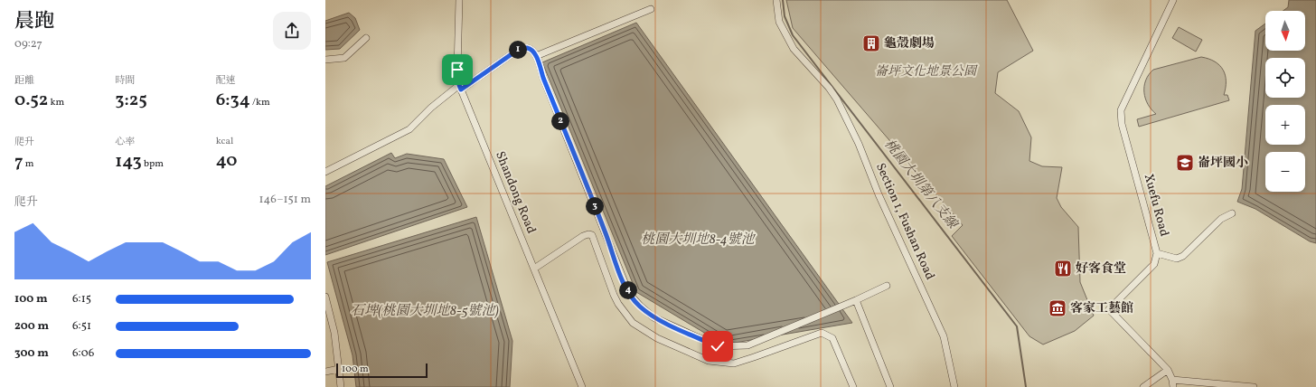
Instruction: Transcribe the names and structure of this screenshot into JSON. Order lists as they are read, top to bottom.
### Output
{
  "streets": {
    "street": ["Shandong Road", "Xuefu Road", "Section 1, Fushan Road"]
  },
  "water": ["桃園大圳第八支線", "桃園大圳地8-4號池", "石埤(桃園大圳地8-5號池)"],
  "parks": ["崙坪文化地景公園"],
  "places": {
    "building": ["龜殼劇場"],
    "school or university": ["崙坪國小"],
    "restaurant": ["好客食堂"],
    "museum": ["客家工藝館"]
  },
  "scale_bar": "100 m",
  "north": "bottom",
  "page": {
    "heading": ["晨跑", "09:27"],
    "map_buttons": ["+", "−"],
    "pins": [
      "1",
      "2",
      "3",
      "4"
    ],
    "stats": [
      ["距離", "0.52 km"],
      ["時間", "3:25"],
      ["配速", "6:34 /km"],
      ["爬升", "7 m"],
      ["心率", "143 bpm"],
      ["kcal", "40"]
    ],
    "chart": ["爬升", "146–151 m"],
    "list": [
      {
        "name": "100 m",
        "note": "6:15"
      },
      {
        "name": "200 m",
        "note": "6:51"
      },
      {
        "name": "300 m",
        "note": "6:06"
      }
    ],
    "scale": "100 m"
  }
}
